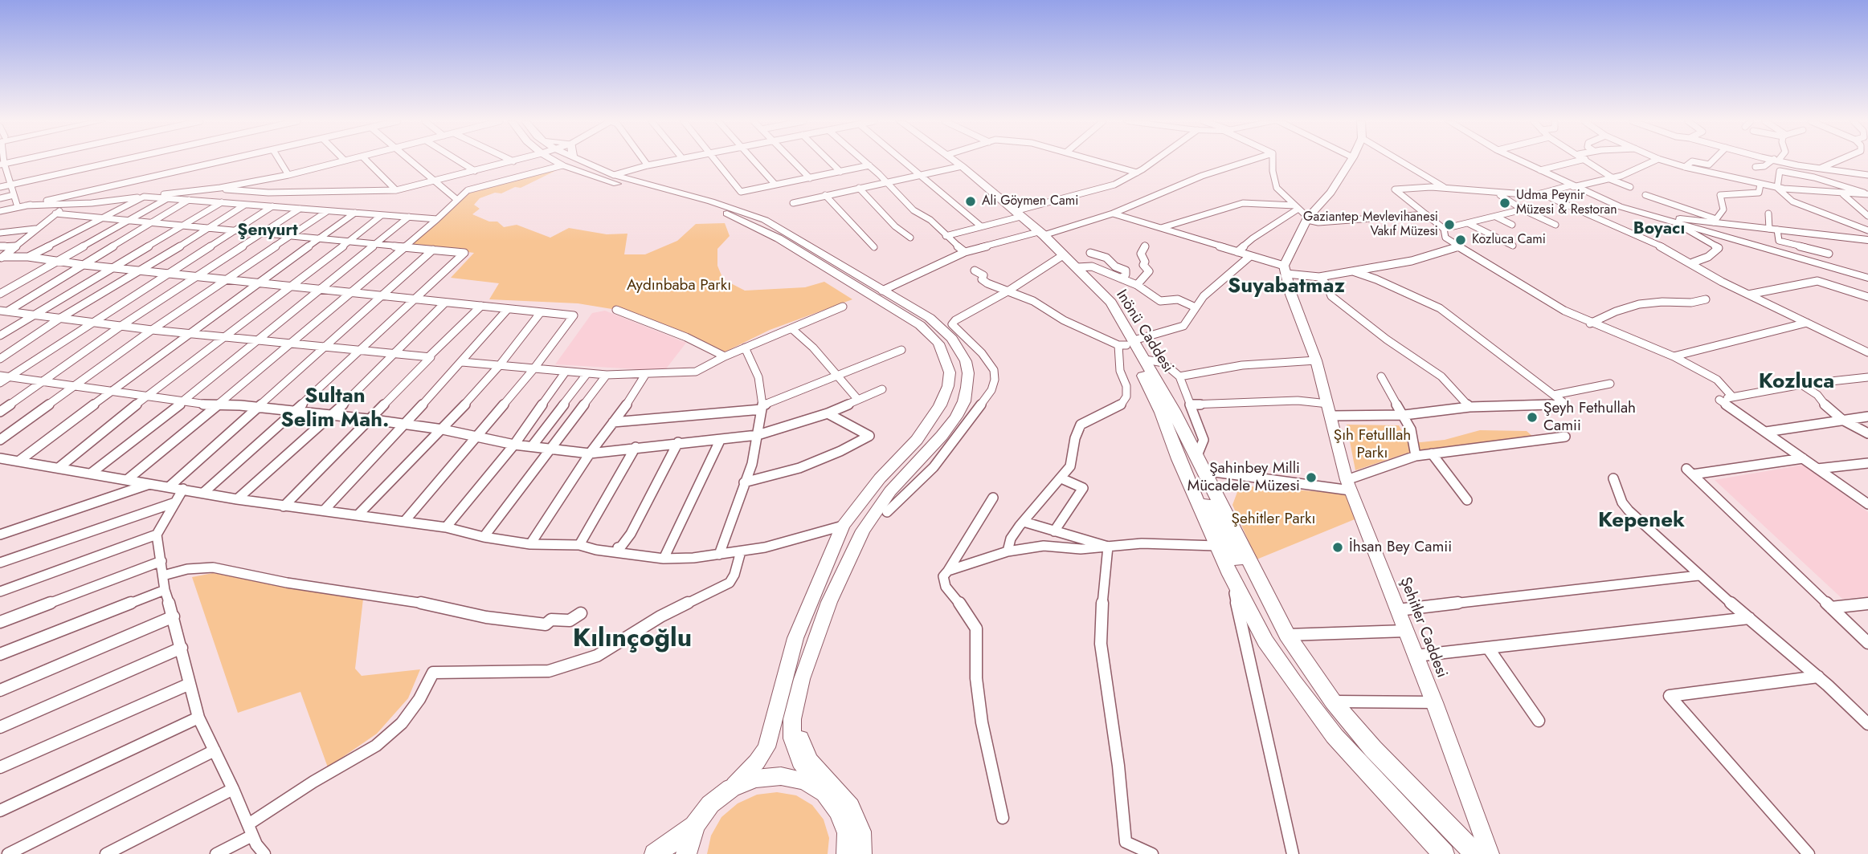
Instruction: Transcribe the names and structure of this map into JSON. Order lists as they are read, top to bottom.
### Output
{
  "streets": {
    "main road": ["Inönü Caddesi", "Şehitler Caddesi"]
  },
  "districts": [
    "Boyacı",
    "Şenyurt",
    "Suyabatmaz",
    "Kozluca",
    "Sultan Selim Mah.",
    "Kepenek",
    "Kılınçoğlu"
  ],
  "parks": ["Aydınbaba Parkı", "Şıh Fetulllah Parkı", "Şehitler Parkı"],
  "places": [
    "Ali Göymen Cami",
    "Udma Peynir Müzesi & Restoran",
    "Gaziantep Mevlevihanesi Vakıf Müzesi",
    "Kozluca Cami",
    "Şeyh Fethullah Camii",
    "Şahinbey Milli Mücadele Müzesi",
    "İhsan Bey Camii"
  ]
}
